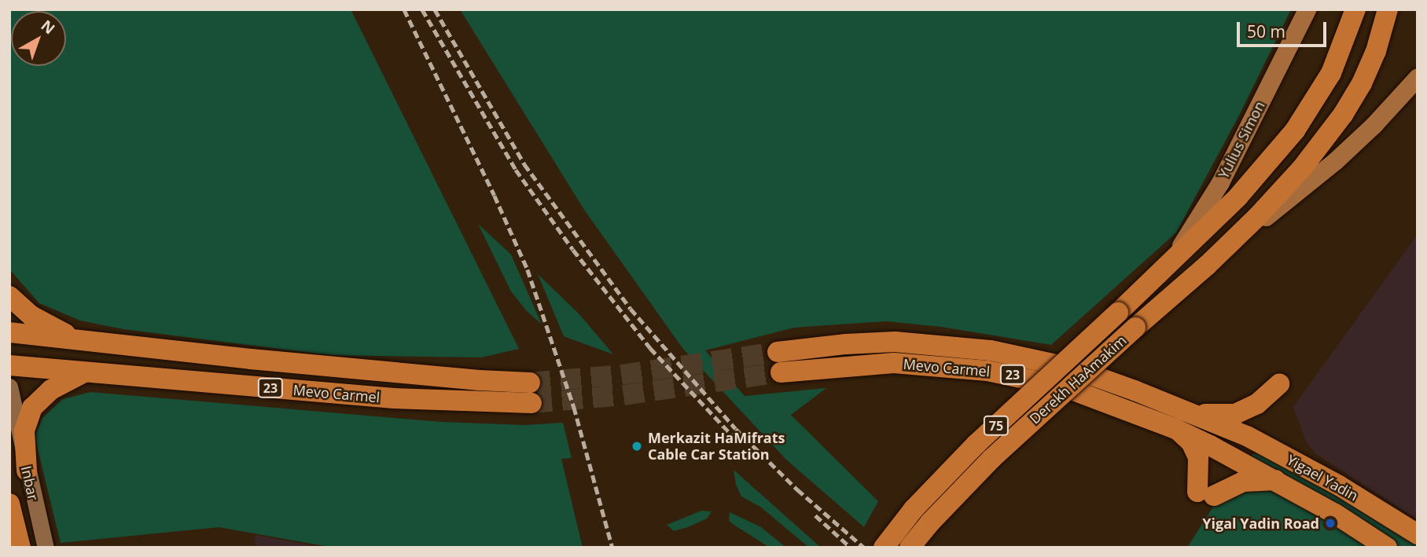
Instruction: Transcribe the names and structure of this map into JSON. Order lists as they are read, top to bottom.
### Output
{
  "streets": {
    "highway": [
      "Mevo Carmel",
      "23",
      "Derekh HaAmakim",
      "75",
      "Yigael Yadin"
    ],
    "main road": ["Yulius Simon"],
    "street": ["Inbar"]
  },
  "crossings": [
    ["Yulius Simon", "Derekh HaAmakim"],
    ["Mevo Carmel", "Yigael Yadin"]
  ],
  "places": ["Merkazit HaMifrats Cable Car Station", "Yigal Yadin Road"],
  "scale_bar": "50 m",
  "north": "top right"
}
